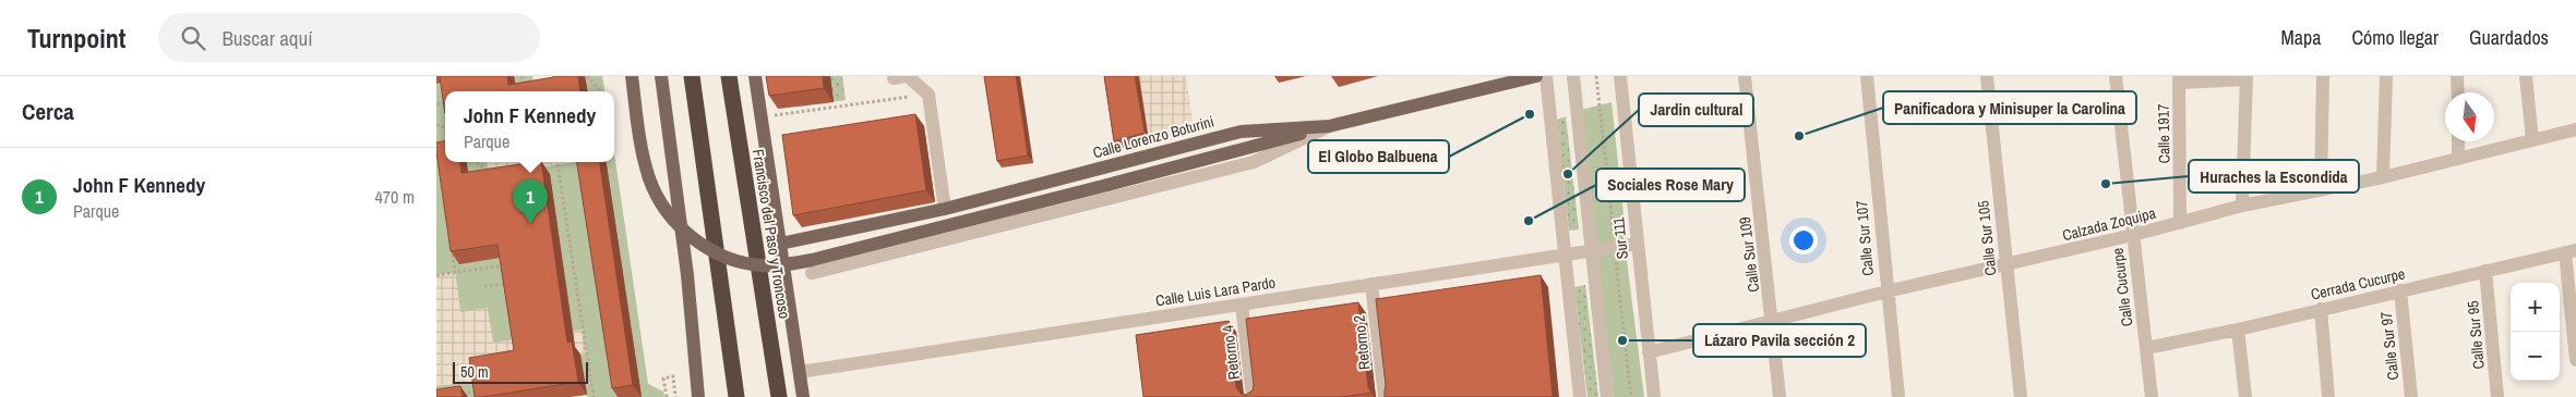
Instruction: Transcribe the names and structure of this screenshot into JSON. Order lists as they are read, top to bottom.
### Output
{
  "streets": {
    "highway": ["Francisco del Paso y Troncoso"],
    "main road": ["Calle Lorenzo Boturini"],
    "street": [
      "Calle 1917",
      "Calzada Zoquipa",
      "Sur 111",
      "Calle Sur 107",
      "Calle Sur 105",
      "Calle Sur 109",
      "Cerrada Cucurpe",
      "Calle Cucurpe",
      "Calle Luis Lara Pardo",
      "Calle Sur 95",
      "Retorno 2",
      "Calle Sur 97",
      "Retorno 4"
    ]
  },
  "crossings": [
    ["Calle 1917", "Calzada Zoquipa"],
    ["Calle Lorenzo Boturini", "Francisco del Paso y Troncoso"],
    ["Calzada Zoquipa", "Sur 111"],
    ["Calzada Zoquipa", "Calle Sur 107"],
    ["Calzada Zoquipa", "Calle Sur 105"],
    ["Calzada Zoquipa", "Calle Sur 109"],
    ["Calzada Zoquipa", "Calle Cucurpe"],
    ["Francisco del Paso y Troncoso", "Calle Luis Lara Pardo"],
    ["Sur 111", "Calle Luis Lara Pardo"],
    ["Cerrada Cucurpe", "Calle Cucurpe"],
    ["Cerrada Cucurpe", "Calle Sur 95"],
    ["Cerrada Cucurpe", "Calle Sur 97"],
    ["Calle Luis Lara Pardo", "Retorno 2"],
    ["Calle Luis Lara Pardo", "Retorno 4"]
  ],
  "places": [
    "El Globo Balbuena",
    "Panificadora y Minisuper la Carolina",
    "Jardin cultural",
    "Huraches la Escondida",
    "Sociales Rose Mary",
    "Lázaro Pavila sección 2"
  ],
  "scale_bar": "50 m",
  "north": "bottom",
  "page": {
    "header": "Turnpoint",
    "search": "Buscar aquí",
    "nav": ["Mapa", "Cómo llegar", "Guardados"],
    "heading": "Cerca",
    "popup": ["John F Kennedy", "Parque"],
    "list": [
      {
        "mark": "1",
        "name": "John F Kennedy",
        "note": "Parque",
        "value": "470 m"
      }
    ],
    "pins": "1",
    "map_buttons": ["+", "−"],
    "scale": "50 m"
  }
}
